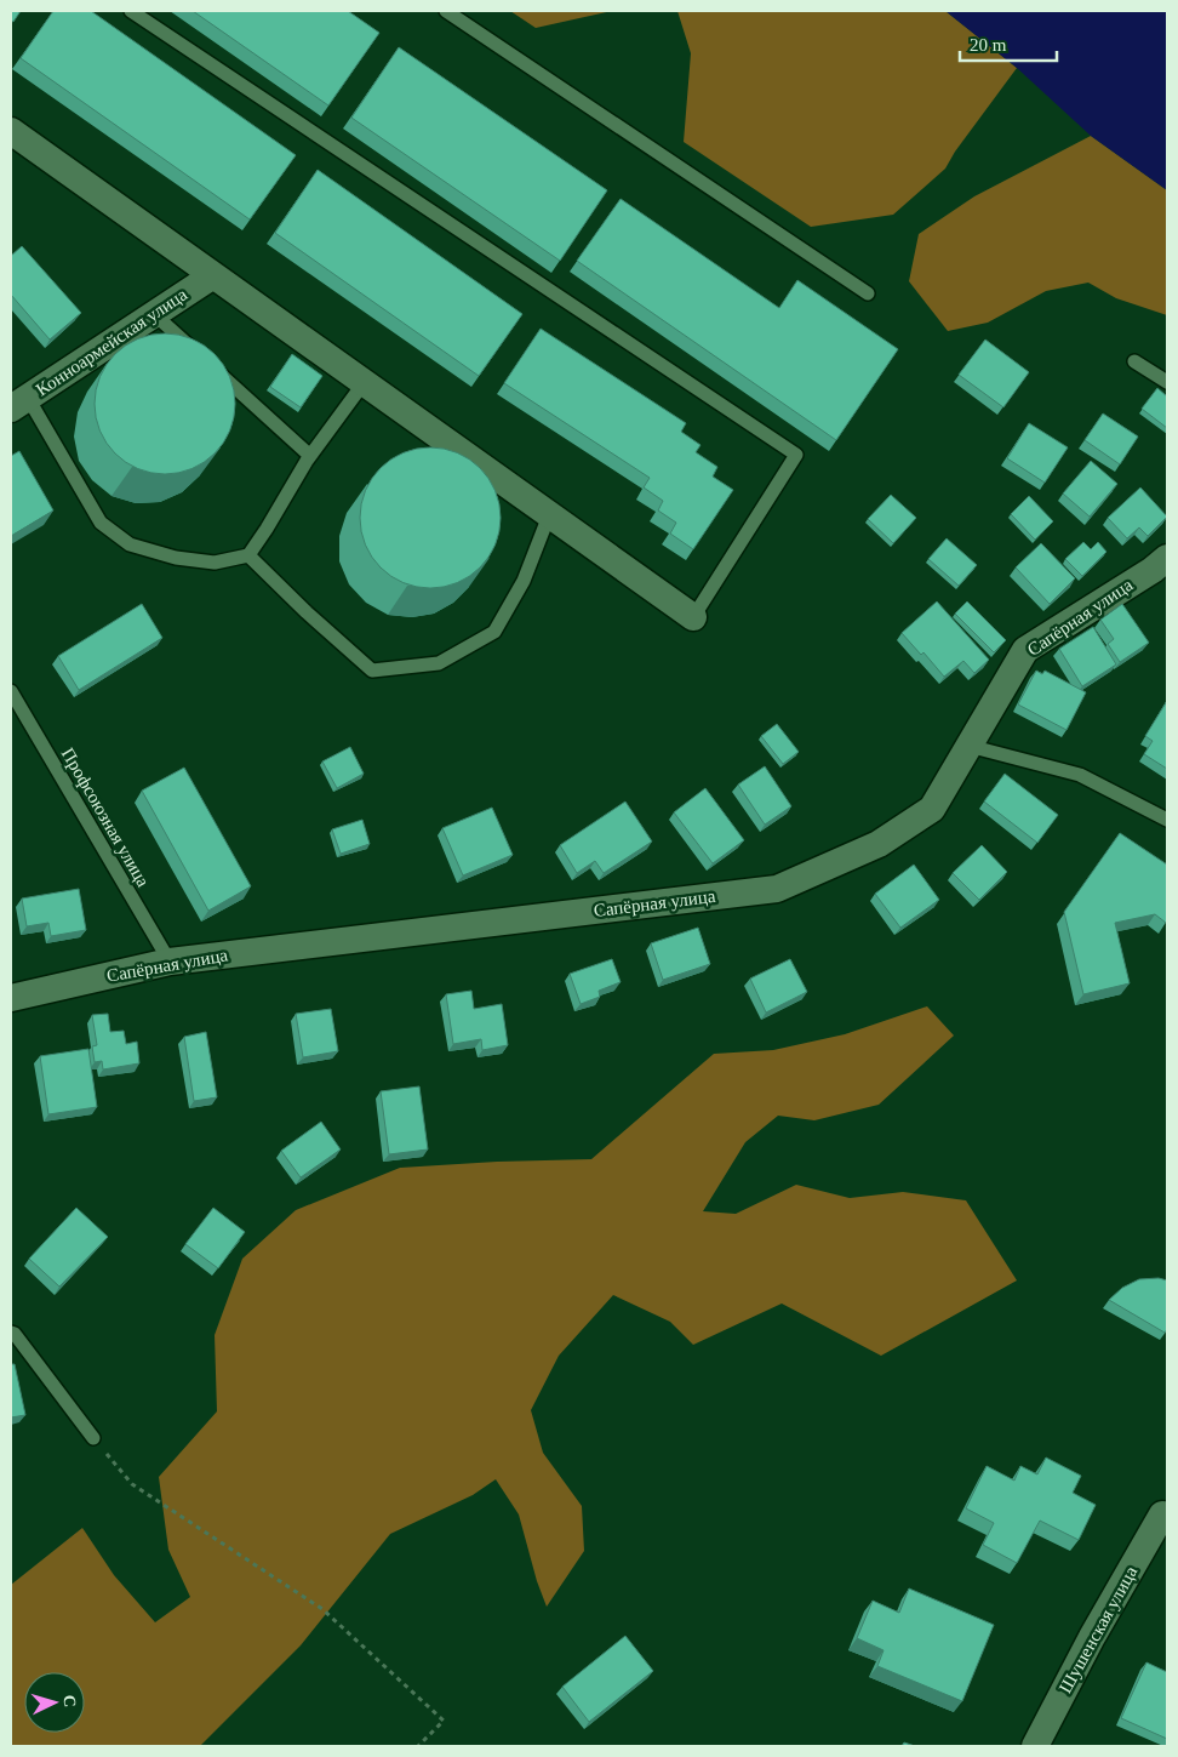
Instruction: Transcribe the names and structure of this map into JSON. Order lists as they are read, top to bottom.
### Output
{
  "streets": {
    "street": ["Конноармейская улица", "Сапёрная улица", "Шушенская улица"],
    "lane": ["Профсоюзная улица"]
  },
  "crossings": [
    ["Сапёрная улица", "Профсоюзная улица"]
  ],
  "scale_bar": "20 m",
  "north": "right"
}
